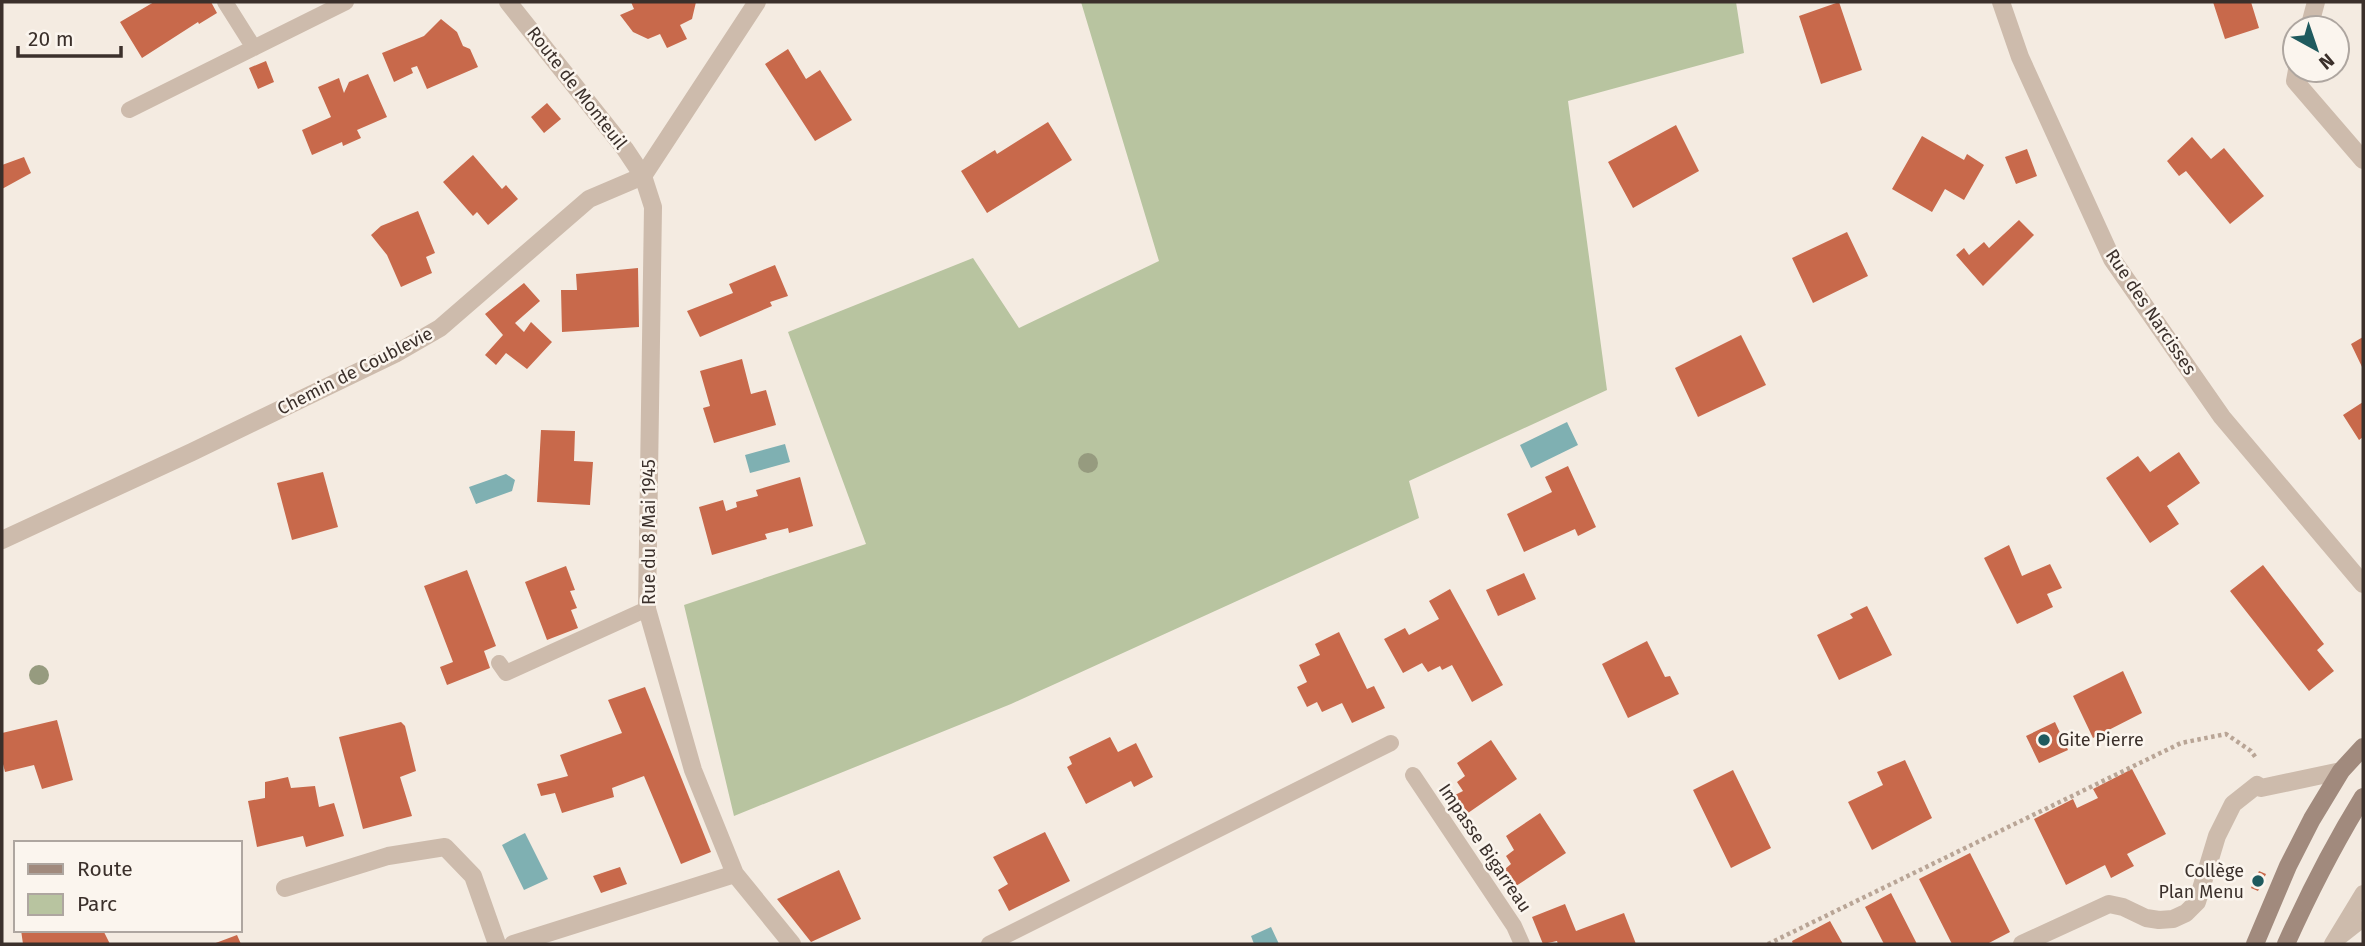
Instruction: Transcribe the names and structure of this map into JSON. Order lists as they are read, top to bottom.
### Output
{
  "streets": {
    "street": [
      "Route de Monteuil",
      "Rue des Narcisses",
      "Chemin de Coublevie",
      "Rue du 8 Mai 1945"
    ],
    "lane": ["Impasse Bigarreau"]
  },
  "crossings": [
    ["Route de Monteuil", "Chemin de Coublevie"],
    ["Route de Monteuil", "Rue du 8 Mai 1945"],
    ["Chemin de Coublevie", "Rue du 8 Mai 1945"]
  ],
  "places": ["Gite Pierre", "Collège Plan Menu"],
  "legend": ["Route", "Parc"],
  "scale_bar": "20 m",
  "north": "bottom right"
}
